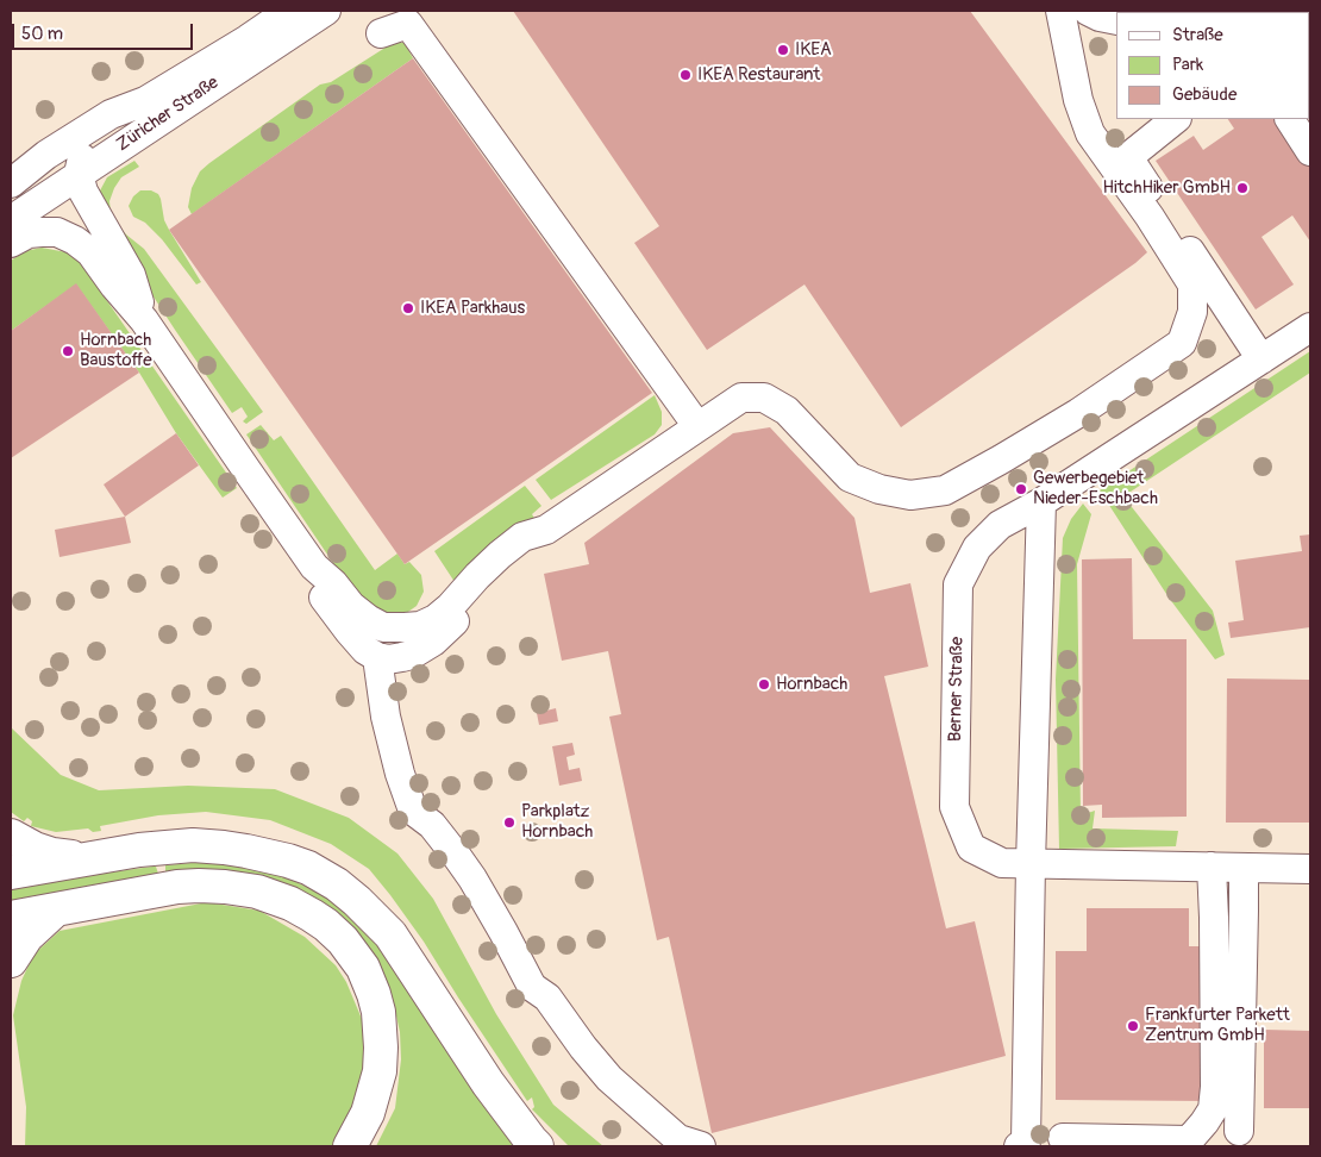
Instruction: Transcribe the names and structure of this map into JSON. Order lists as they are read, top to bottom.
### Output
{
  "streets": {
    "street": ["Züricher Straße", "Berner Straße"]
  },
  "places": [
    "IKEA",
    "IKEA Restaurant",
    "HitchHiker GmbH",
    "IKEA Parkhaus",
    "Hornbach Baustoffe",
    "Gewerbegebiet Nieder-Eschbach",
    "Hornbach",
    "Parkplatz Hornbach",
    "Frankfurter Parkett Zentrum GmbH"
  ],
  "legend": ["Straße", "Park", "Gebäude"],
  "scale_bar": "50 m"
}
